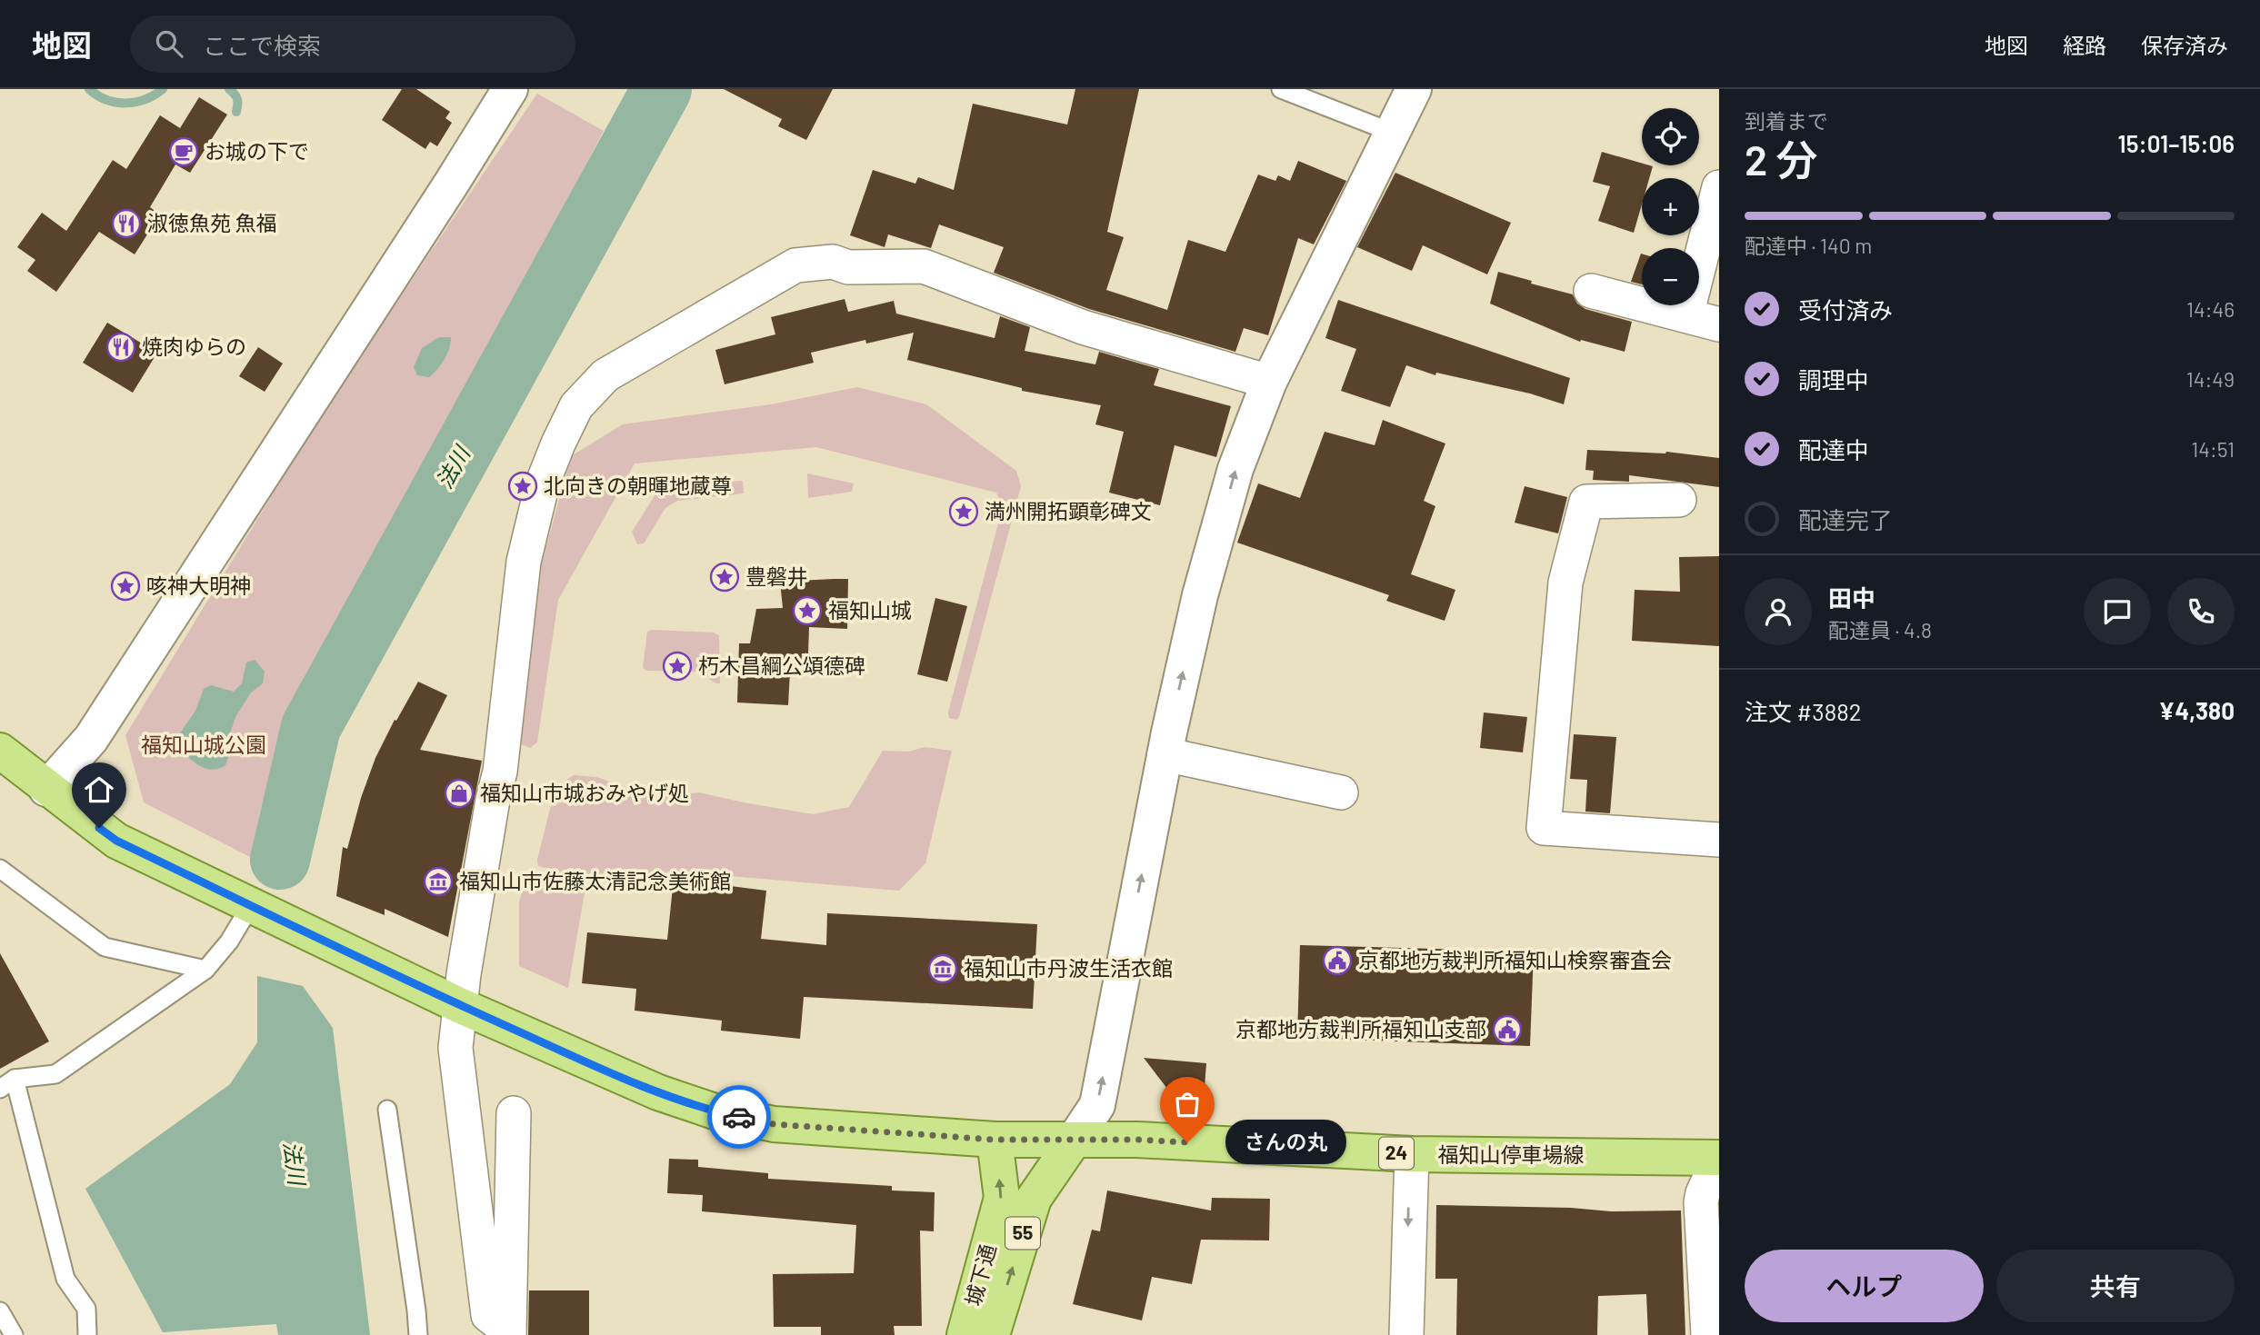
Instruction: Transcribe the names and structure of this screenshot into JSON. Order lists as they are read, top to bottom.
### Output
{
  "streets": {
    "main road": [
      "24",
      "福知山停車場線",
      "55",
      "城下通"
    ]
  },
  "crossings": [
    ["福知山停車場線", "55"],
    ["福知山停車場線", "城下通"],
    ["55", "城下通"]
  ],
  "water": ["法川"],
  "parks": ["福知山城公園"],
  "places": {
    "cafe": ["お城の下で"],
    "restaurant": ["淑徳魚苑 魚福", "焼肉ゆらの"],
    "place": [
      "北向きの朝暉地蔵尊",
      "満州開拓顕彰碑文",
      "豊磐井",
      "咳神大明神",
      "福知山城",
      "朽木昌綱公頌德碑"
    ],
    "shop": ["福知山市城おみやげ処"],
    "museum": ["福知山市佐藤太清記念美術館", "福知山市丹波生活衣館"],
    "public building": ["京都地方裁判所福知山検察審査会", "京都地方裁判所福知山支部"],
    "other": ["さんの丸"]
  },
  "page": {
    "header": "地図",
    "search": "ここで検索",
    "nav": ["地図", "経路", "保存済み"],
    "heading": ["2 分", "到着まで", "15:01–15:06"],
    "panel": [
      "田中",
      "配達員 · 4.8",
      "注文 #3882",
      "¥4,380"
    ],
    "map_buttons": ["+", "−"],
    "bar": "配達中 · 140 m",
    "list": [
      ["受付済み", "14:46"],
      ["調理中", "14:49"],
      ["配達中", "14:51"],
      "配達完了"
    ],
    "bubble": "さんの丸",
    "buttons": ["ヘルプ", "共有"]
  }
}
